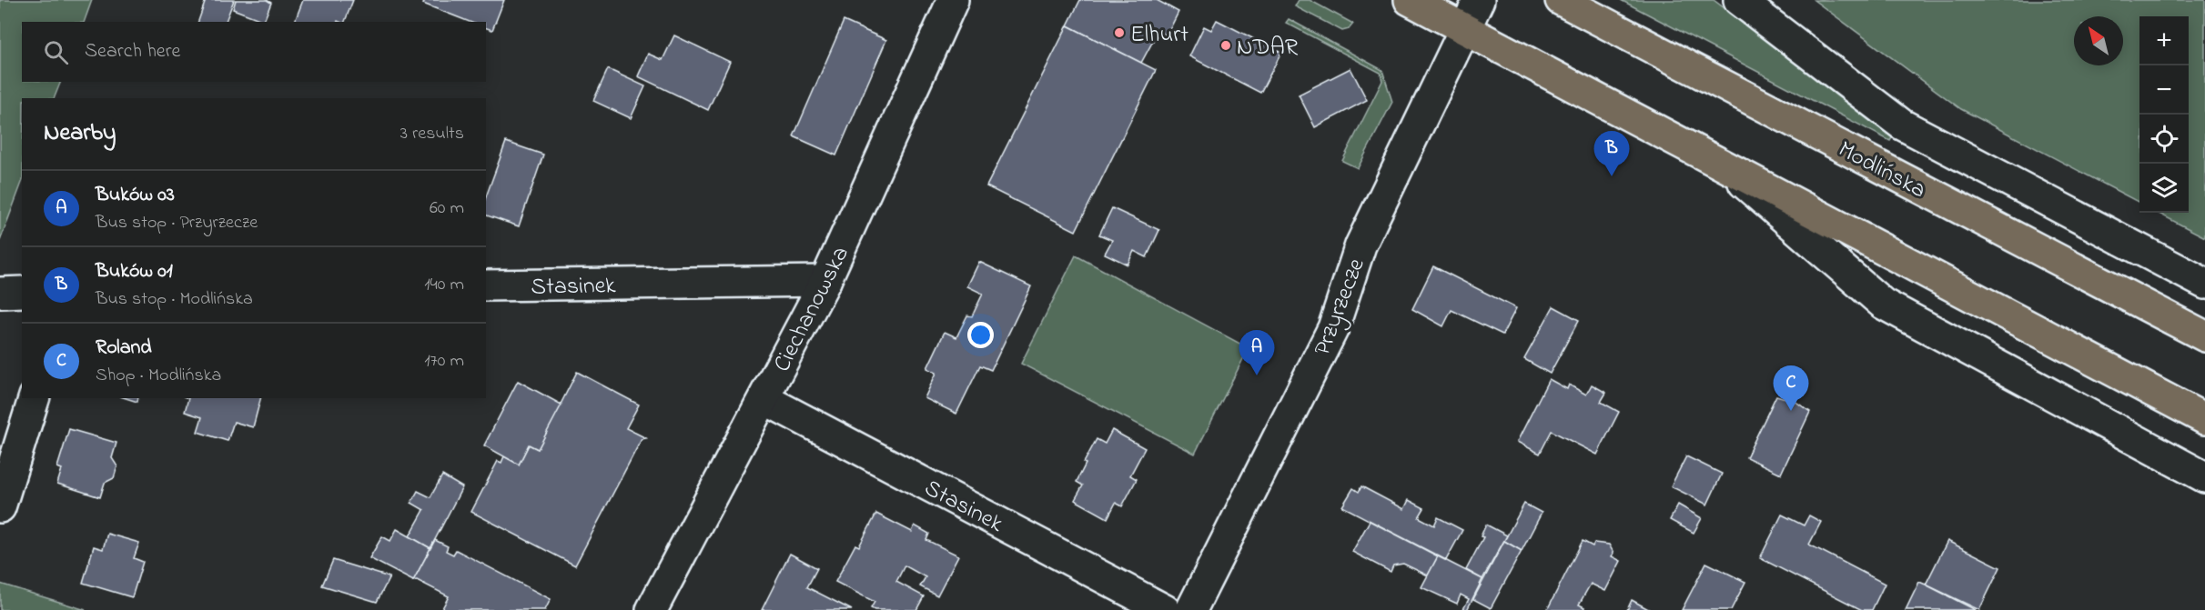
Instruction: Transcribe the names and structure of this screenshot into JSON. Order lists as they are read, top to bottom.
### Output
{
  "streets": {
    "main road": ["Modlińska"],
    "street": ["Stasinek", "Przyrzecze", "Ciechanowska"]
  },
  "crossings": [
    ["Stasinek", "Ciechanowska"]
  ],
  "places": ["Elhurt", "NDAR"],
  "north": "top left",
  "page": {
    "map_buttons": ["+", "−"],
    "search": "Search here",
    "heading": ["Nearby", "3 results"],
    "pins": ["B", "A", "C"],
    "list": [
      {
        "mark": "A",
        "name": "Buków 03",
        "note": "Bus stop · Przyrzecze",
        "value": "60 m"
      },
      {
        "mark": "B",
        "name": "Buków 01",
        "note": "Bus stop · Modlińska",
        "value": "140 m"
      },
      {
        "mark": "C",
        "name": "Roland",
        "note": "Shop · Modlińska",
        "value": "170 m"
      }
    ]
  }
}
